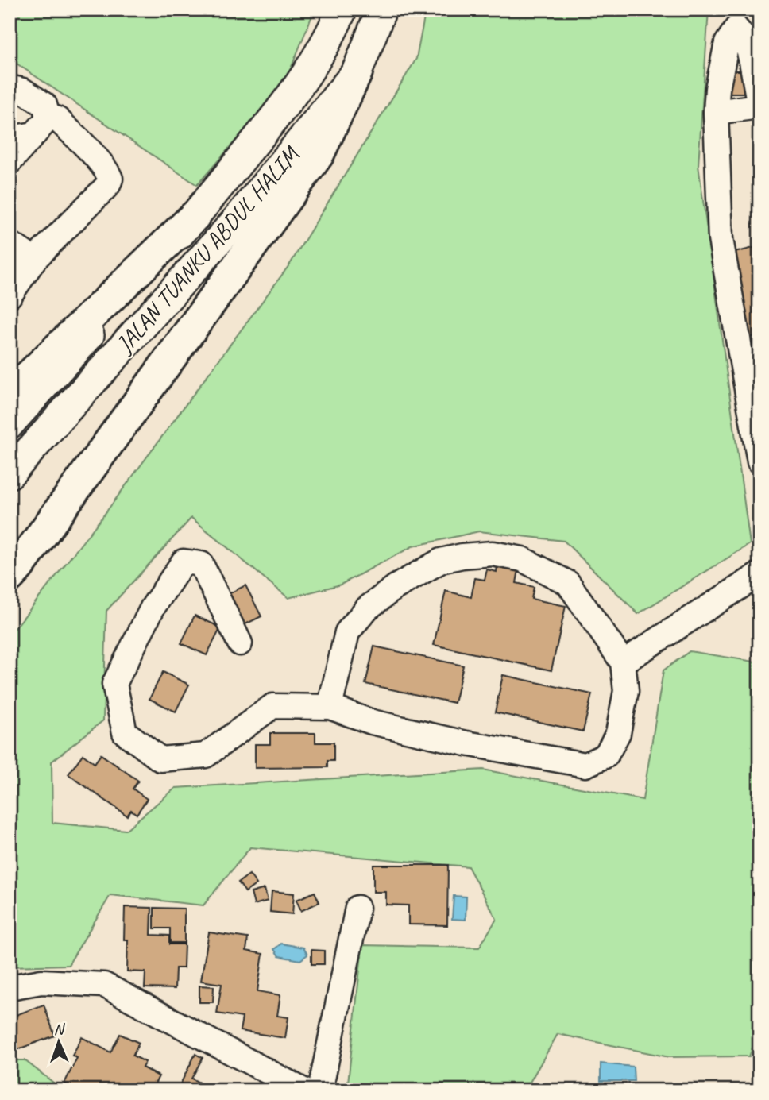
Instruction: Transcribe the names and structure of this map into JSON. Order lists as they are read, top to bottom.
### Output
{
  "streets": {
    "main road": ["JALAN TUANKU ABDUL HALIM"]
  },
  "north": "top"
}
